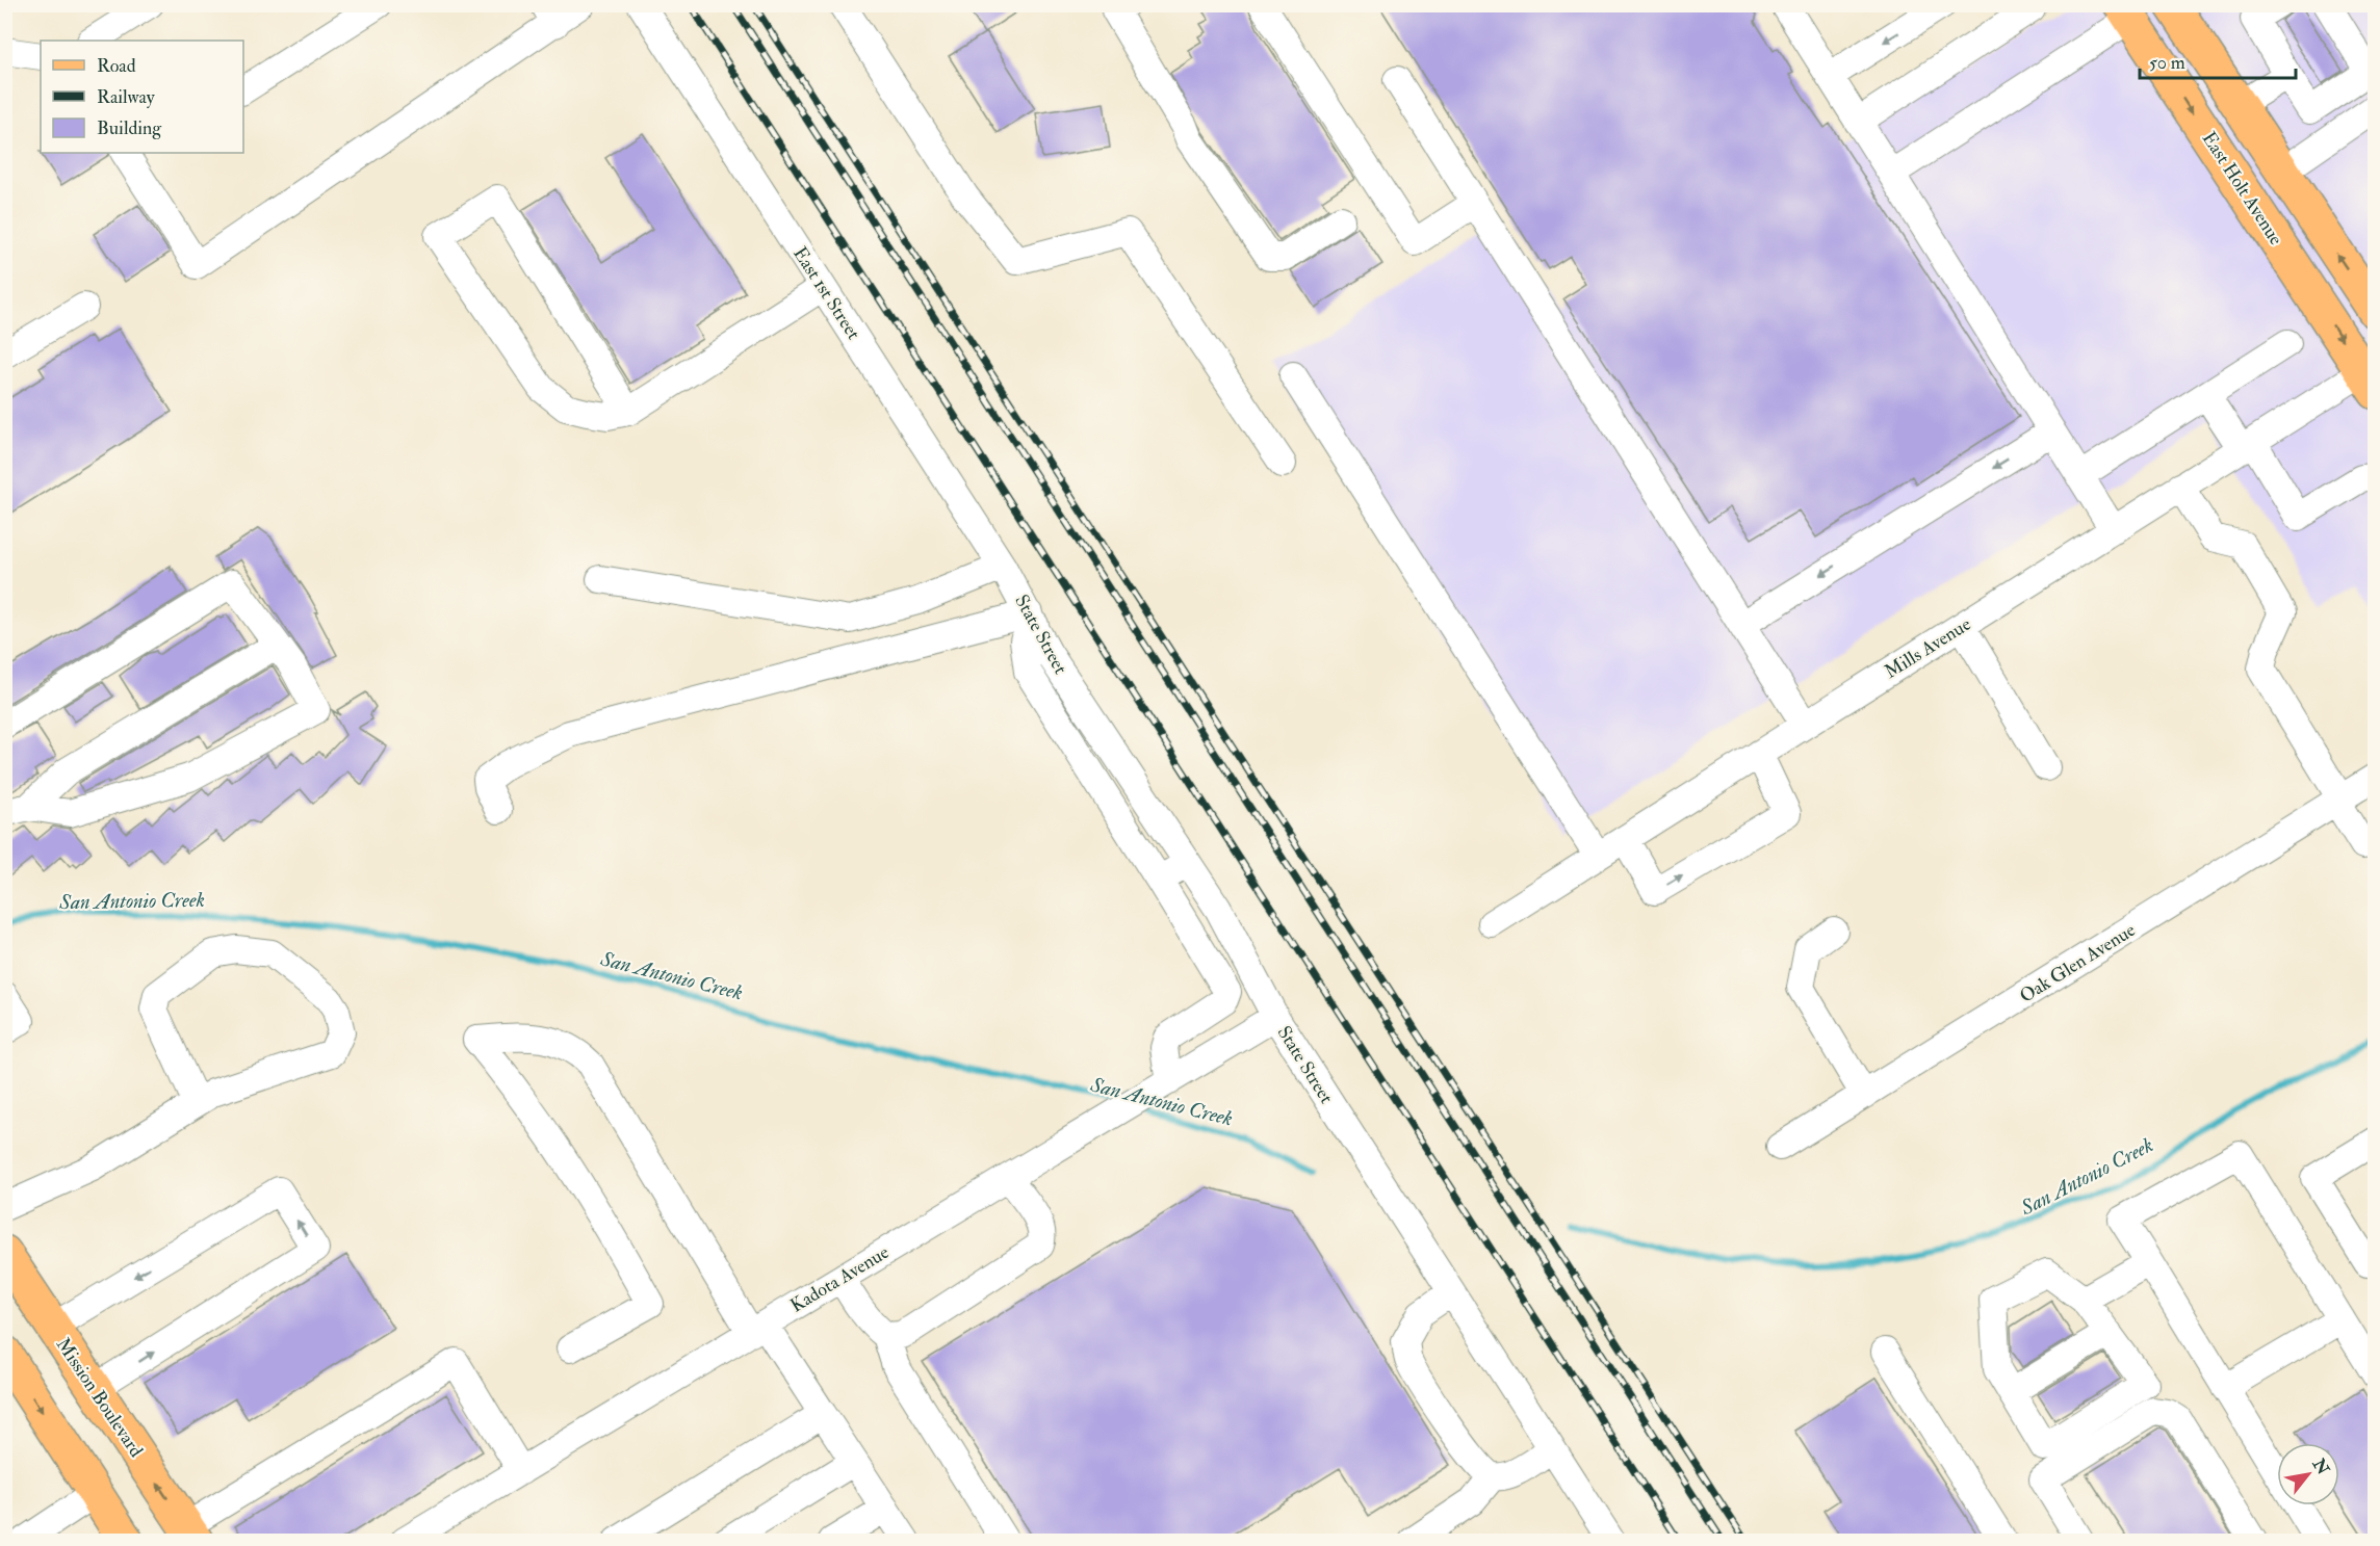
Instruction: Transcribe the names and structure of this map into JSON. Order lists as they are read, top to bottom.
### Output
{
  "streets": {
    "main road": ["East Holt Avenue", "Mission Boulevard"],
    "street": [
      "East 1st Street",
      "State Street",
      "Mills Avenue",
      "Oak Glen Avenue",
      "Kadota Avenue"
    ]
  },
  "crossings": [
    ["East Holt Avenue", "Mills Avenue"],
    ["East 1st Street", "State Street"],
    ["State Street", "Kadota Avenue"]
  ],
  "water": ["San Antonio Creek"],
  "legend": ["Road", "Railway", "Building"],
  "scale_bar": "50 m",
  "north": "top right"
}
